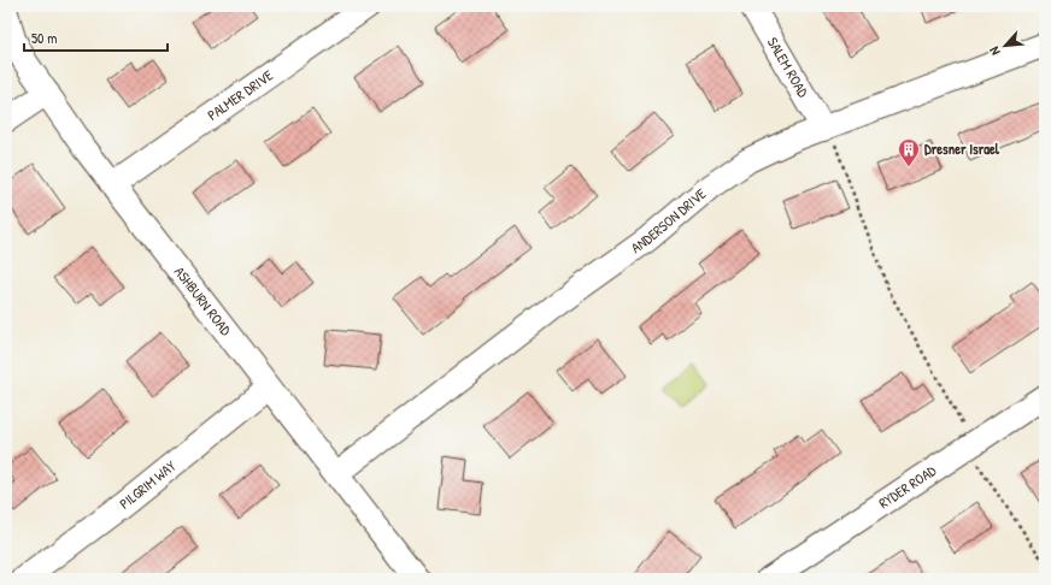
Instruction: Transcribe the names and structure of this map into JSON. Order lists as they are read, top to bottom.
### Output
{
  "streets": {
    "street": [
      "SALEM ROAD",
      "PALMER DRIVE",
      "ANDERSON DRIVE",
      "ASHBURN ROAD",
      "PILGRIM WAY",
      "RYDER ROAD"
    ]
  },
  "crossings": [
    ["SALEM ROAD", "ANDERSON DRIVE"],
    ["PALMER DRIVE", "ASHBURN ROAD"],
    ["ANDERSON DRIVE", "ASHBURN ROAD"],
    ["ASHBURN ROAD", "PILGRIM WAY"]
  ],
  "places": {
    "building": ["Dresner Israel"]
  },
  "scale_bar": "50 m",
  "north": "bottom left"
}
